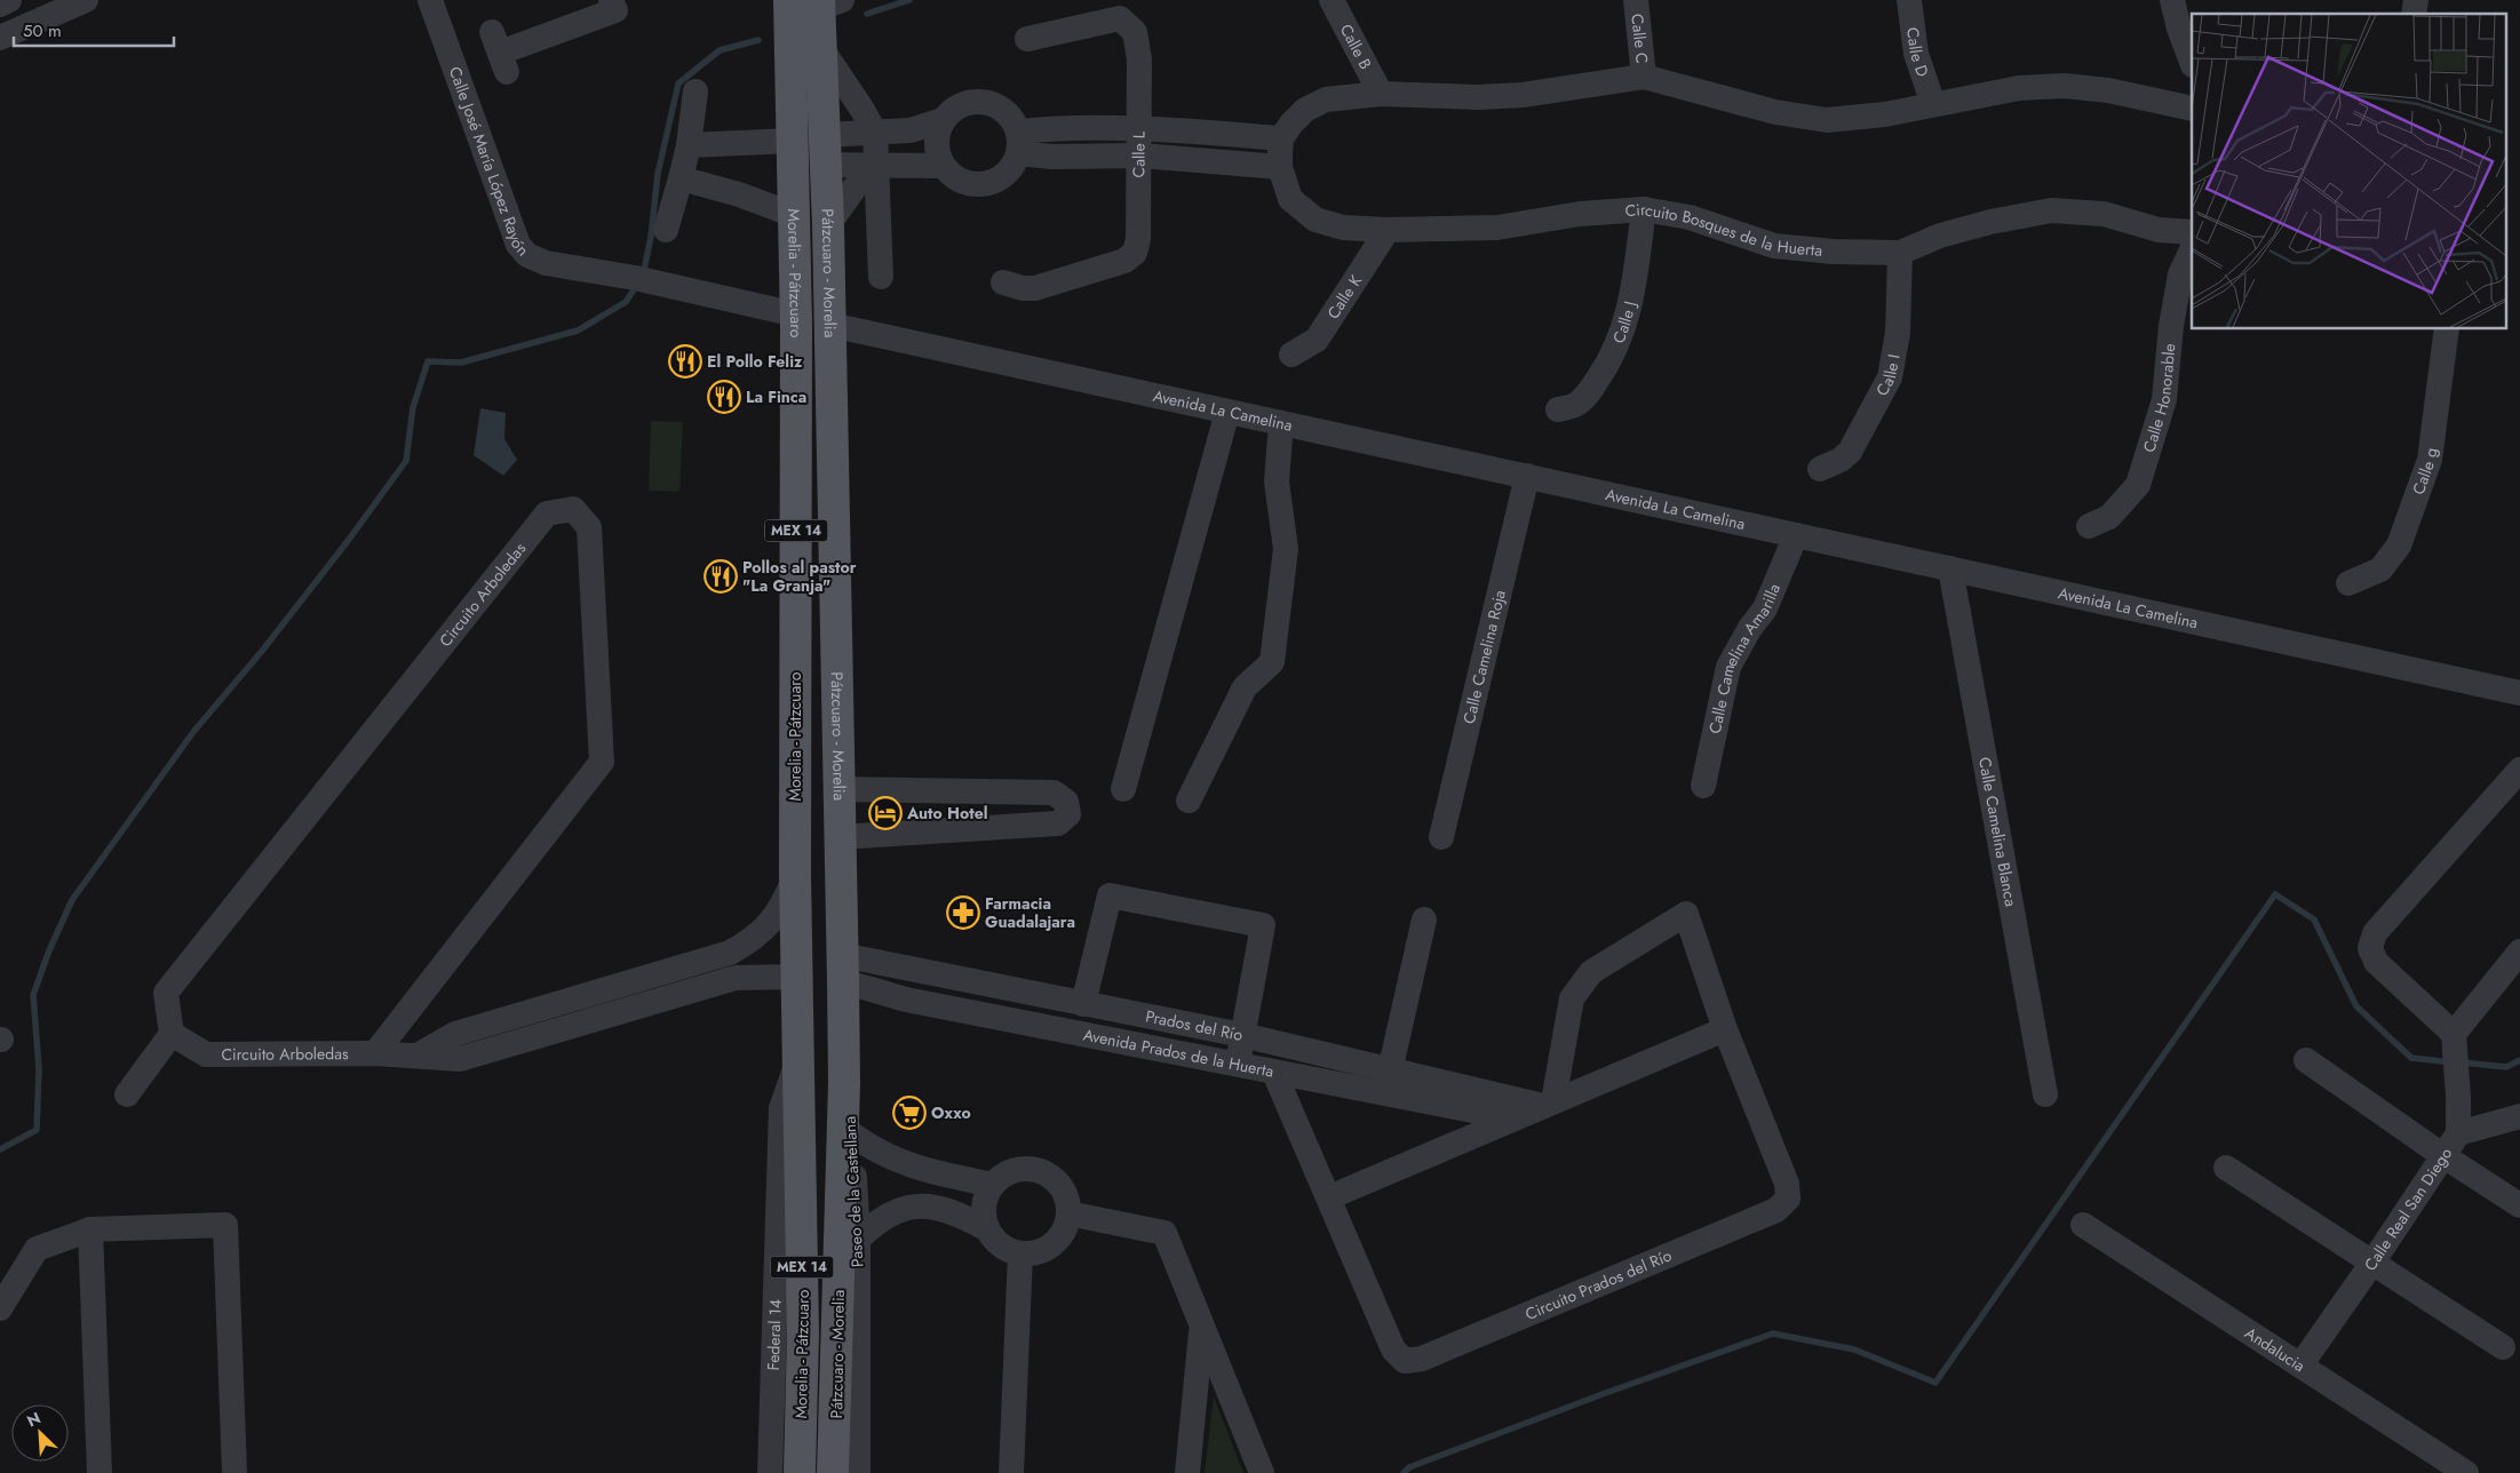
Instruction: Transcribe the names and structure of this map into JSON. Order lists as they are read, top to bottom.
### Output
{
  "streets": {
    "main road": ["Morelia - Pátzcuaro", "Pátzcuaro - Morelia", "MEX 14"],
    "street": [
      "Calle C",
      "Calle B",
      "Calle D",
      "Calle L",
      "Calle José María López Rayón",
      "Circuito Bosques de la Huerta",
      "Calle K",
      "Calle J",
      "Calle I",
      "Calle Honorable",
      "Avenida La Camelina",
      "Calle g",
      "Circuito Arboledas",
      "Calle Camelina Roja",
      "Calle Camelina Amarilla",
      "Calle Camelina Blanca",
      "Prados del Río",
      "Avenida Prados de la Huerta",
      "Paseo de la Castellana",
      "Calle Real San Diego",
      "Circuito Prados del Río",
      "Federal 14",
      "Andalucia"
    ]
  },
  "crossings": [
    ["Calle José María López Rayón", "Morelia - Pátzcuaro"],
    ["Circuito Bosques de la Huerta", "Calle K"],
    ["Circuito Bosques de la Huerta", "Calle J"],
    ["Circuito Bosques de la Huerta", "Calle I"],
    ["Morelia - Pátzcuaro", "Pátzcuaro - Morelia"],
    ["Morelia - Pátzcuaro", "Circuito Arboledas"],
    ["Morelia - Pátzcuaro", "Federal 14"],
    ["Pátzcuaro - Morelia", "Avenida La Camelina"],
    ["Pátzcuaro - Morelia", "Prados del Río"],
    ["Pátzcuaro - Morelia", "Avenida Prados de la Huerta"],
    ["Pátzcuaro - Morelia", "Paseo de la Castellana"],
    ["Avenida La Camelina", "Calle Camelina Roja"],
    ["Avenida La Camelina", "Calle Camelina Amarilla"],
    ["Avenida La Camelina", "Calle Camelina Blanca"],
    ["Prados del Río", "Avenida Prados de la Huerta"],
    ["Prados del Río", "Circuito Prados del Río"],
    ["Avenida Prados de la Huerta", "Circuito Prados del Río"],
    ["Calle Real San Diego", "Andalucia"]
  ],
  "places": {
    "restaurant": ["El Pollo Feliz", "La Finca", "Pollos al pastor \"La Granja\""],
    "hotel": ["Auto Hotel"],
    "pharmacy": ["Farmacia Guadalajara"],
    "supermarket": ["Oxxo"]
  },
  "scale_bar": "50 m",
  "north": "top left"
}
